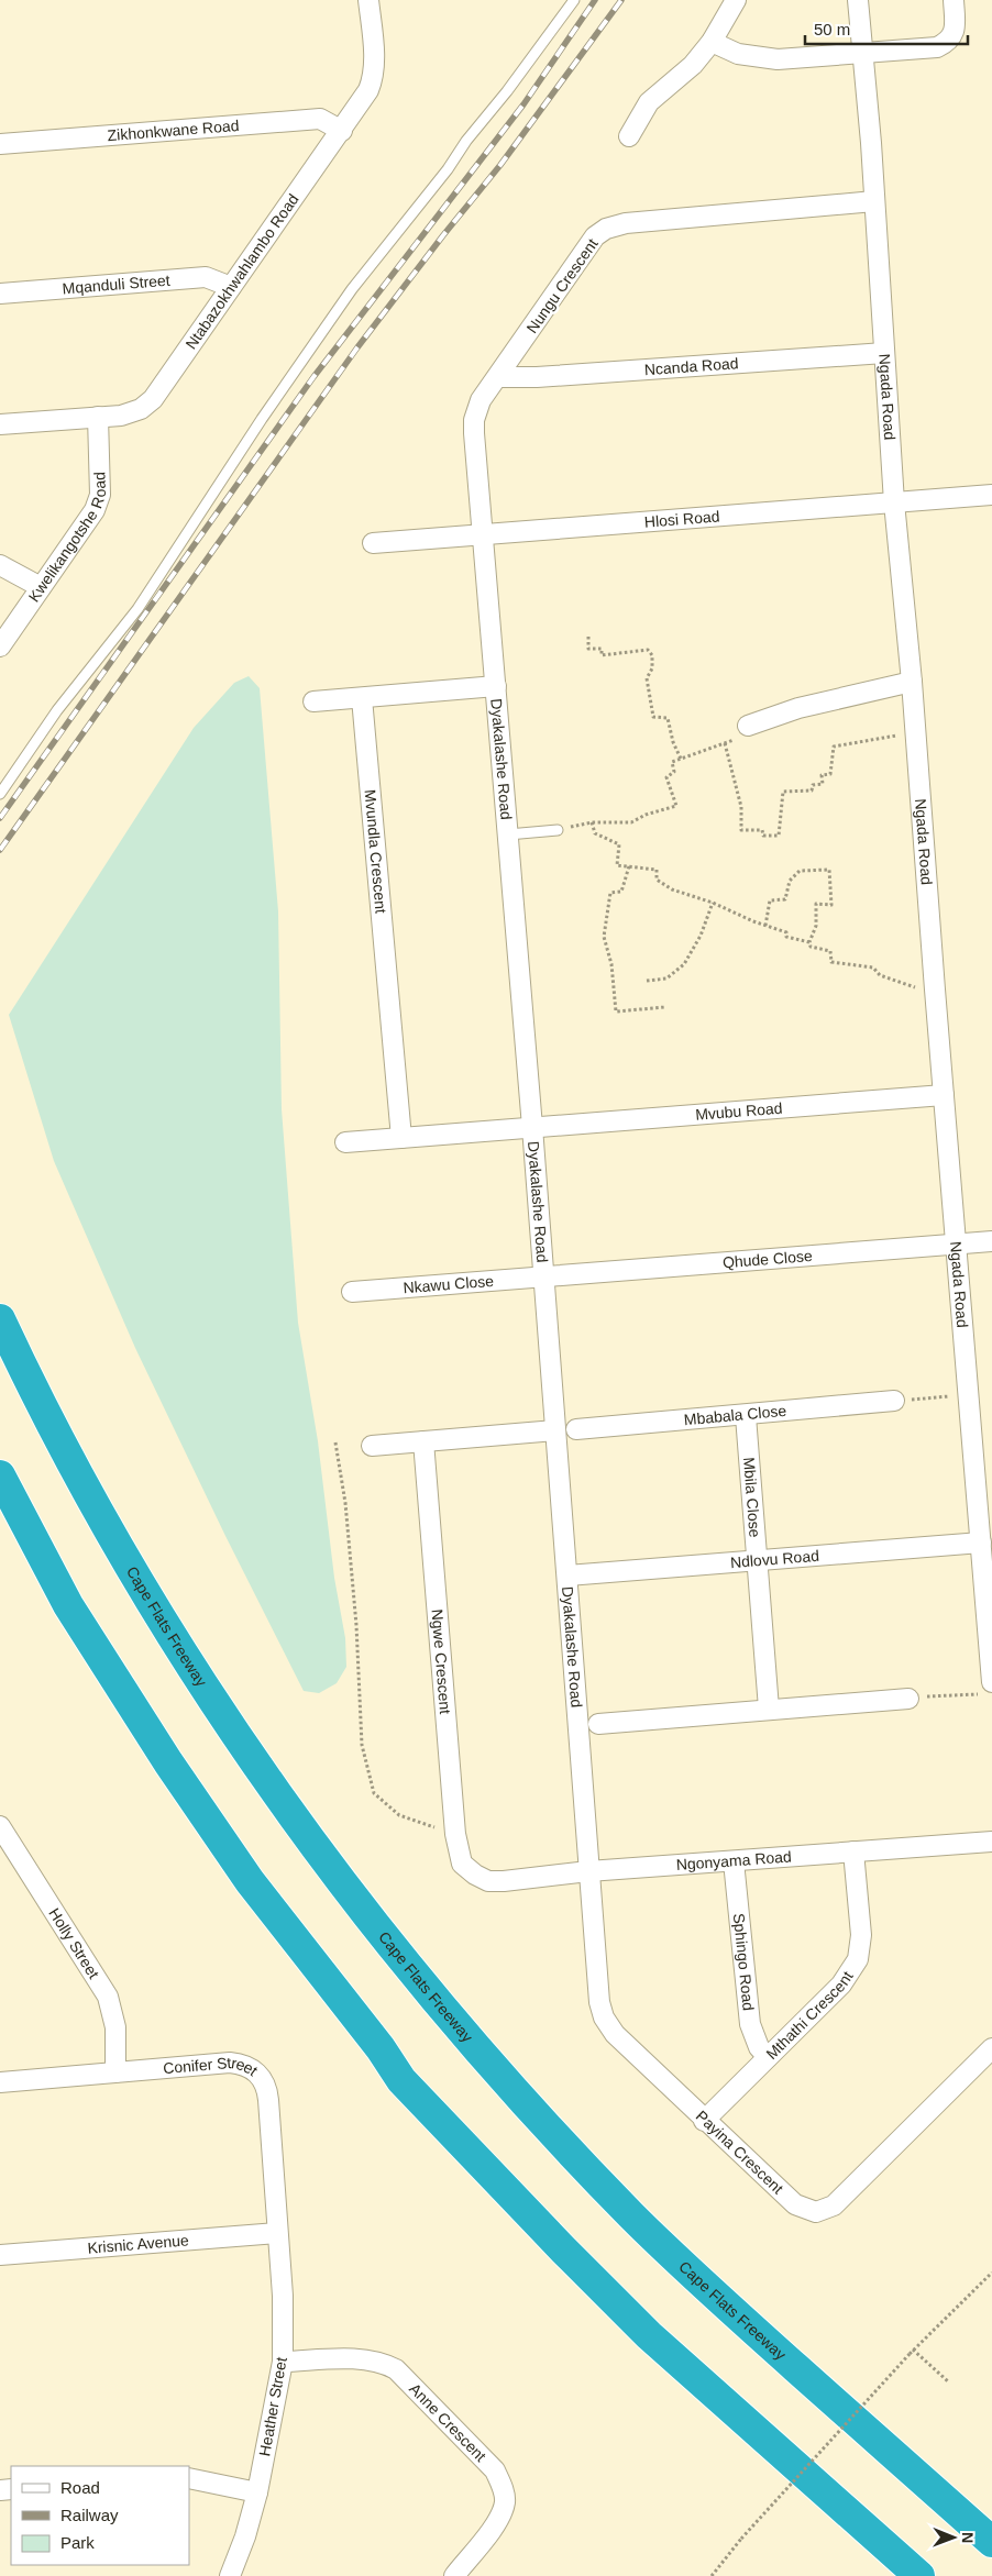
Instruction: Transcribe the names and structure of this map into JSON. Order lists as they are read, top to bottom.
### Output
{
  "streets": {
    "highway": ["Cape Flats Freeway"],
    "street": [
      "Zikhonkwane Road",
      "Ntabazokhwahlambo Road",
      "Mqanduli Street",
      "Nungu Crescent",
      "Ncanda Road",
      "Ngada Road",
      "Hlosi Road",
      "Kwelikangotshe Road",
      "Dyakalashe Road",
      "Mvundla Crescent",
      "Mvubu Road",
      "Qhude Close",
      "Nkawu Close",
      "Mbabala Close",
      "Mbila Close",
      "Ndlovu Road",
      "Ngwe Crescent",
      "Ngonyama Road",
      "Holly Street",
      "Sphingo Road",
      "Mthathi Crescent",
      "Conifer Street",
      "Payina Crescent",
      "Krisnic Avenue",
      "Heather Street",
      "Anne Crescent"
    ]
  },
  "crossings": [
    ["Zikhonkwane Road", "Ntabazokhwahlambo Road"],
    ["Ntabazokhwahlambo Road", "Mqanduli Street"],
    ["Ntabazokhwahlambo Road", "Kwelikangotshe Road"],
    ["Nungu Crescent", "Ncanda Road"],
    ["Nungu Crescent", "Ngada Road"],
    ["Nungu Crescent", "Hlosi Road"],
    ["Nungu Crescent", "Dyakalashe Road"],
    ["Ncanda Road", "Ngada Road"],
    ["Ngada Road", "Hlosi Road"],
    ["Ngada Road", "Mvubu Road"],
    ["Ngada Road", "Qhude Close"],
    ["Ngada Road", "Ndlovu Road"],
    ["Hlosi Road", "Dyakalashe Road"],
    ["Dyakalashe Road", "Mvubu Road"],
    ["Dyakalashe Road", "Qhude Close"],
    ["Dyakalashe Road", "Nkawu Close"],
    ["Dyakalashe Road", "Ndlovu Road"],
    ["Dyakalashe Road", "Ngonyama Road"],
    ["Dyakalashe Road", "Payina Crescent"],
    ["Qhude Close", "Nkawu Close"],
    ["Mbabala Close", "Mbila Close"],
    ["Mbila Close", "Ndlovu Road"],
    ["Ngwe Crescent", "Ngonyama Road"],
    ["Ngonyama Road", "Sphingo Road"],
    ["Ngonyama Road", "Mthathi Crescent"],
    ["Ngonyama Road", "Payina Crescent"],
    ["Holly Street", "Conifer Street"],
    ["Sphingo Road", "Mthathi Crescent"],
    ["Mthathi Crescent", "Payina Crescent"],
    ["Conifer Street", "Krisnic Avenue"],
    ["Conifer Street", "Heather Street"],
    ["Krisnic Avenue", "Heather Street"],
    ["Heather Street", "Anne Crescent"]
  ],
  "legend": ["Road", "Railway", "Park"],
  "scale_bar": "50 m",
  "north": "right"
}
